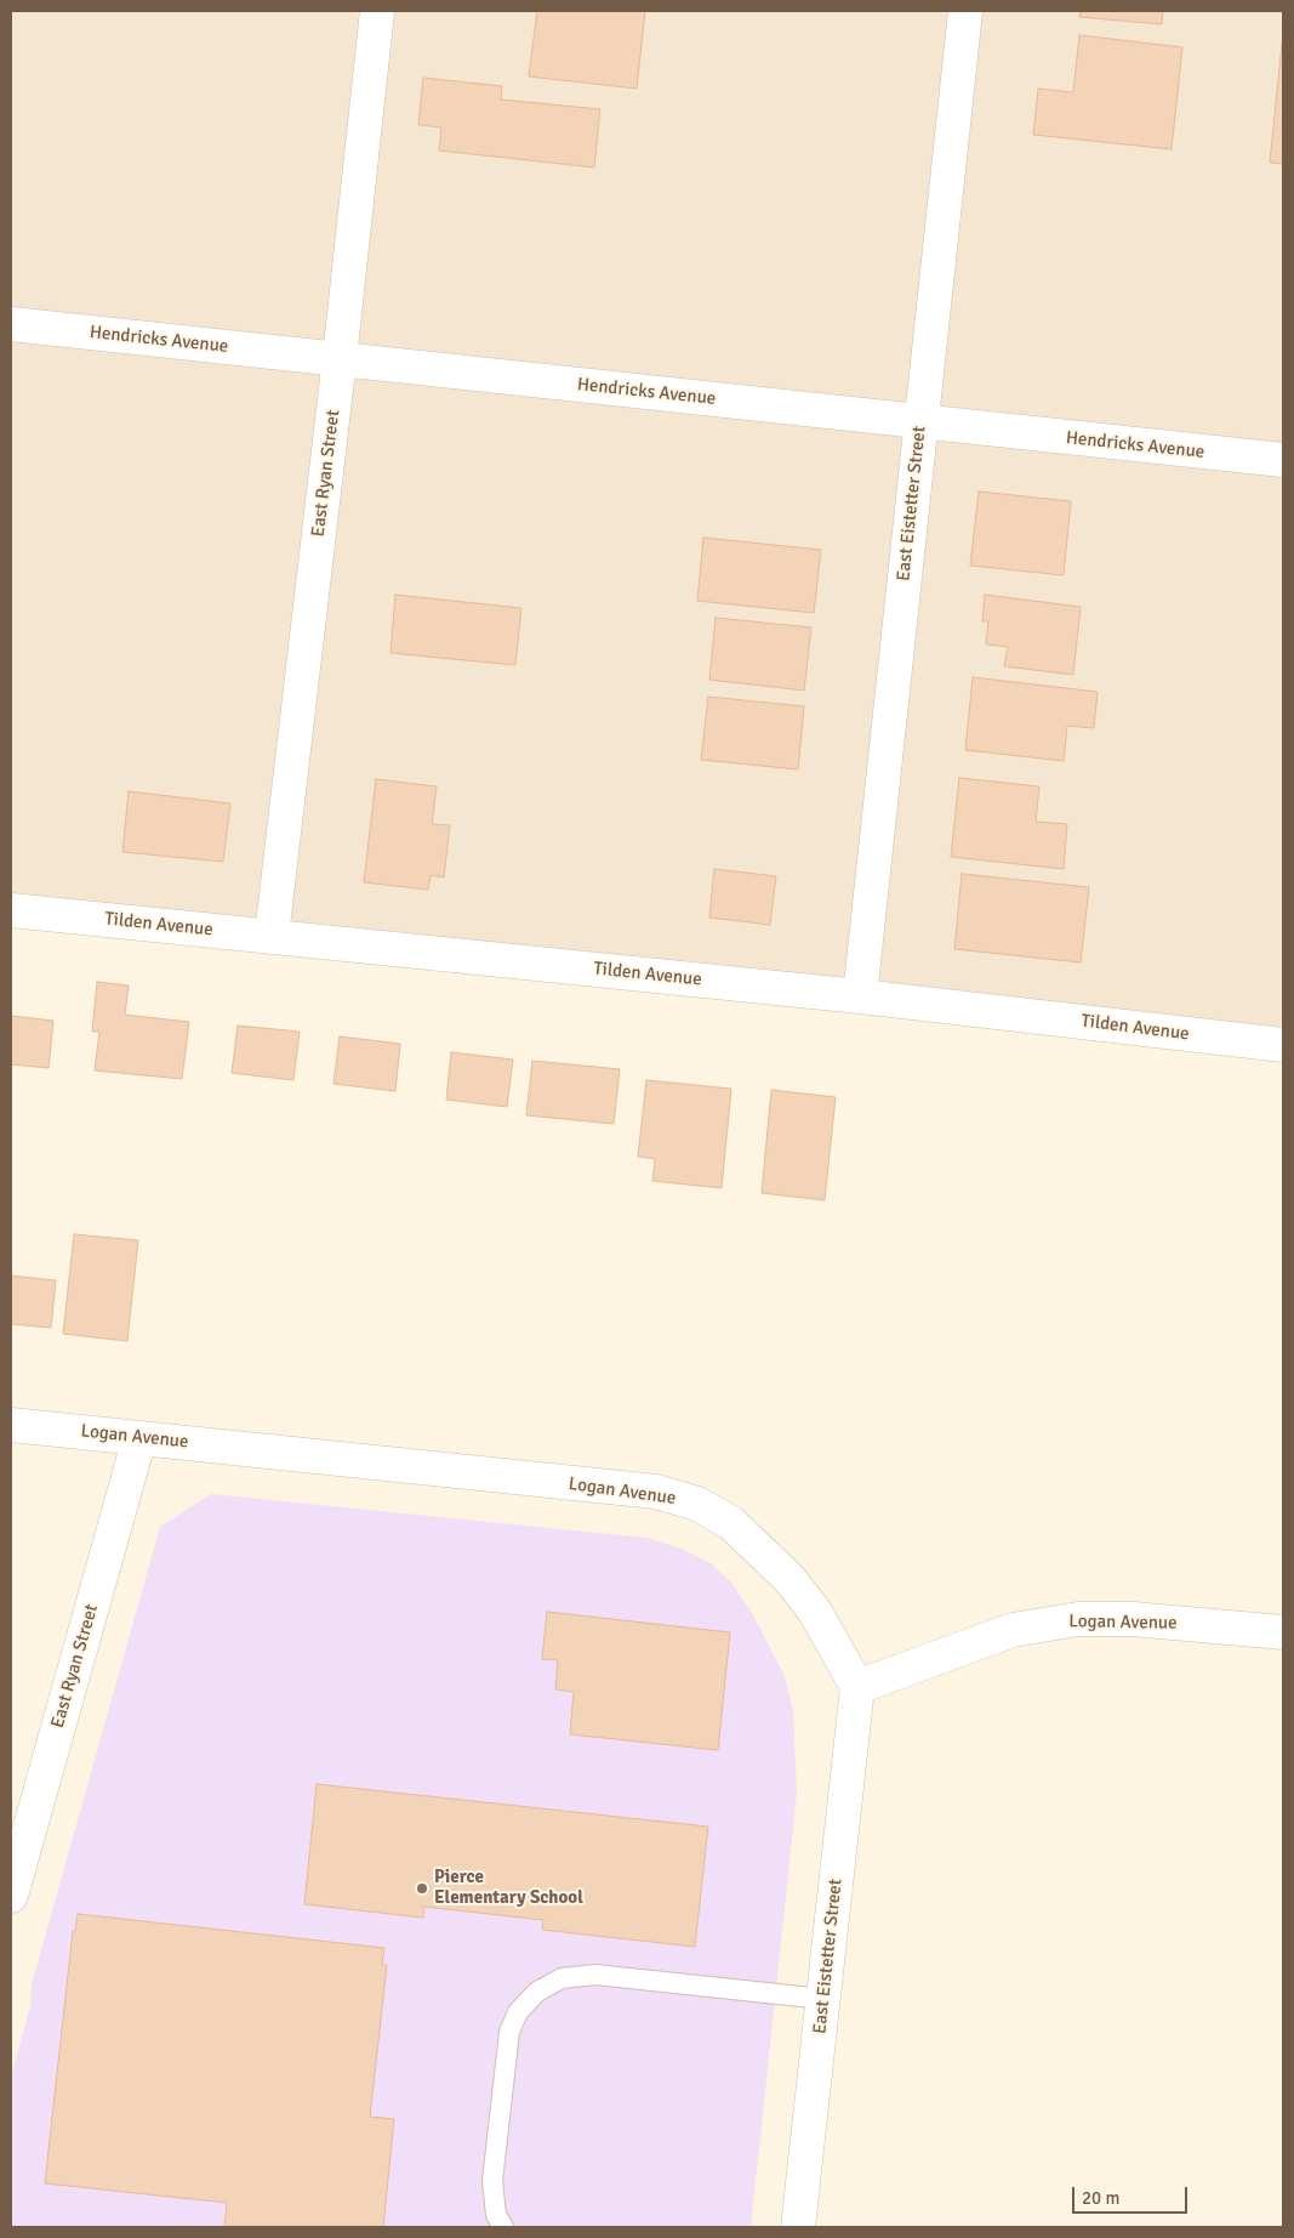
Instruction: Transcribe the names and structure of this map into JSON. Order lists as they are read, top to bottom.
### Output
{
  "streets": {
    "street": [
      "Hendricks Avenue",
      "East Ryan Street",
      "East Eistetter Street",
      "Tilden Avenue",
      "Logan Avenue"
    ]
  },
  "crossings": [
    ["Hendricks Avenue", "East Ryan Street"],
    ["Hendricks Avenue", "East Eistetter Street"],
    ["East Ryan Street", "Tilden Avenue"],
    ["East Ryan Street", "Logan Avenue"],
    ["East Eistetter Street", "Tilden Avenue"],
    ["East Eistetter Street", "Logan Avenue"]
  ],
  "places": ["Pierce Elementary School"],
  "scale_bar": "20 m"
}
